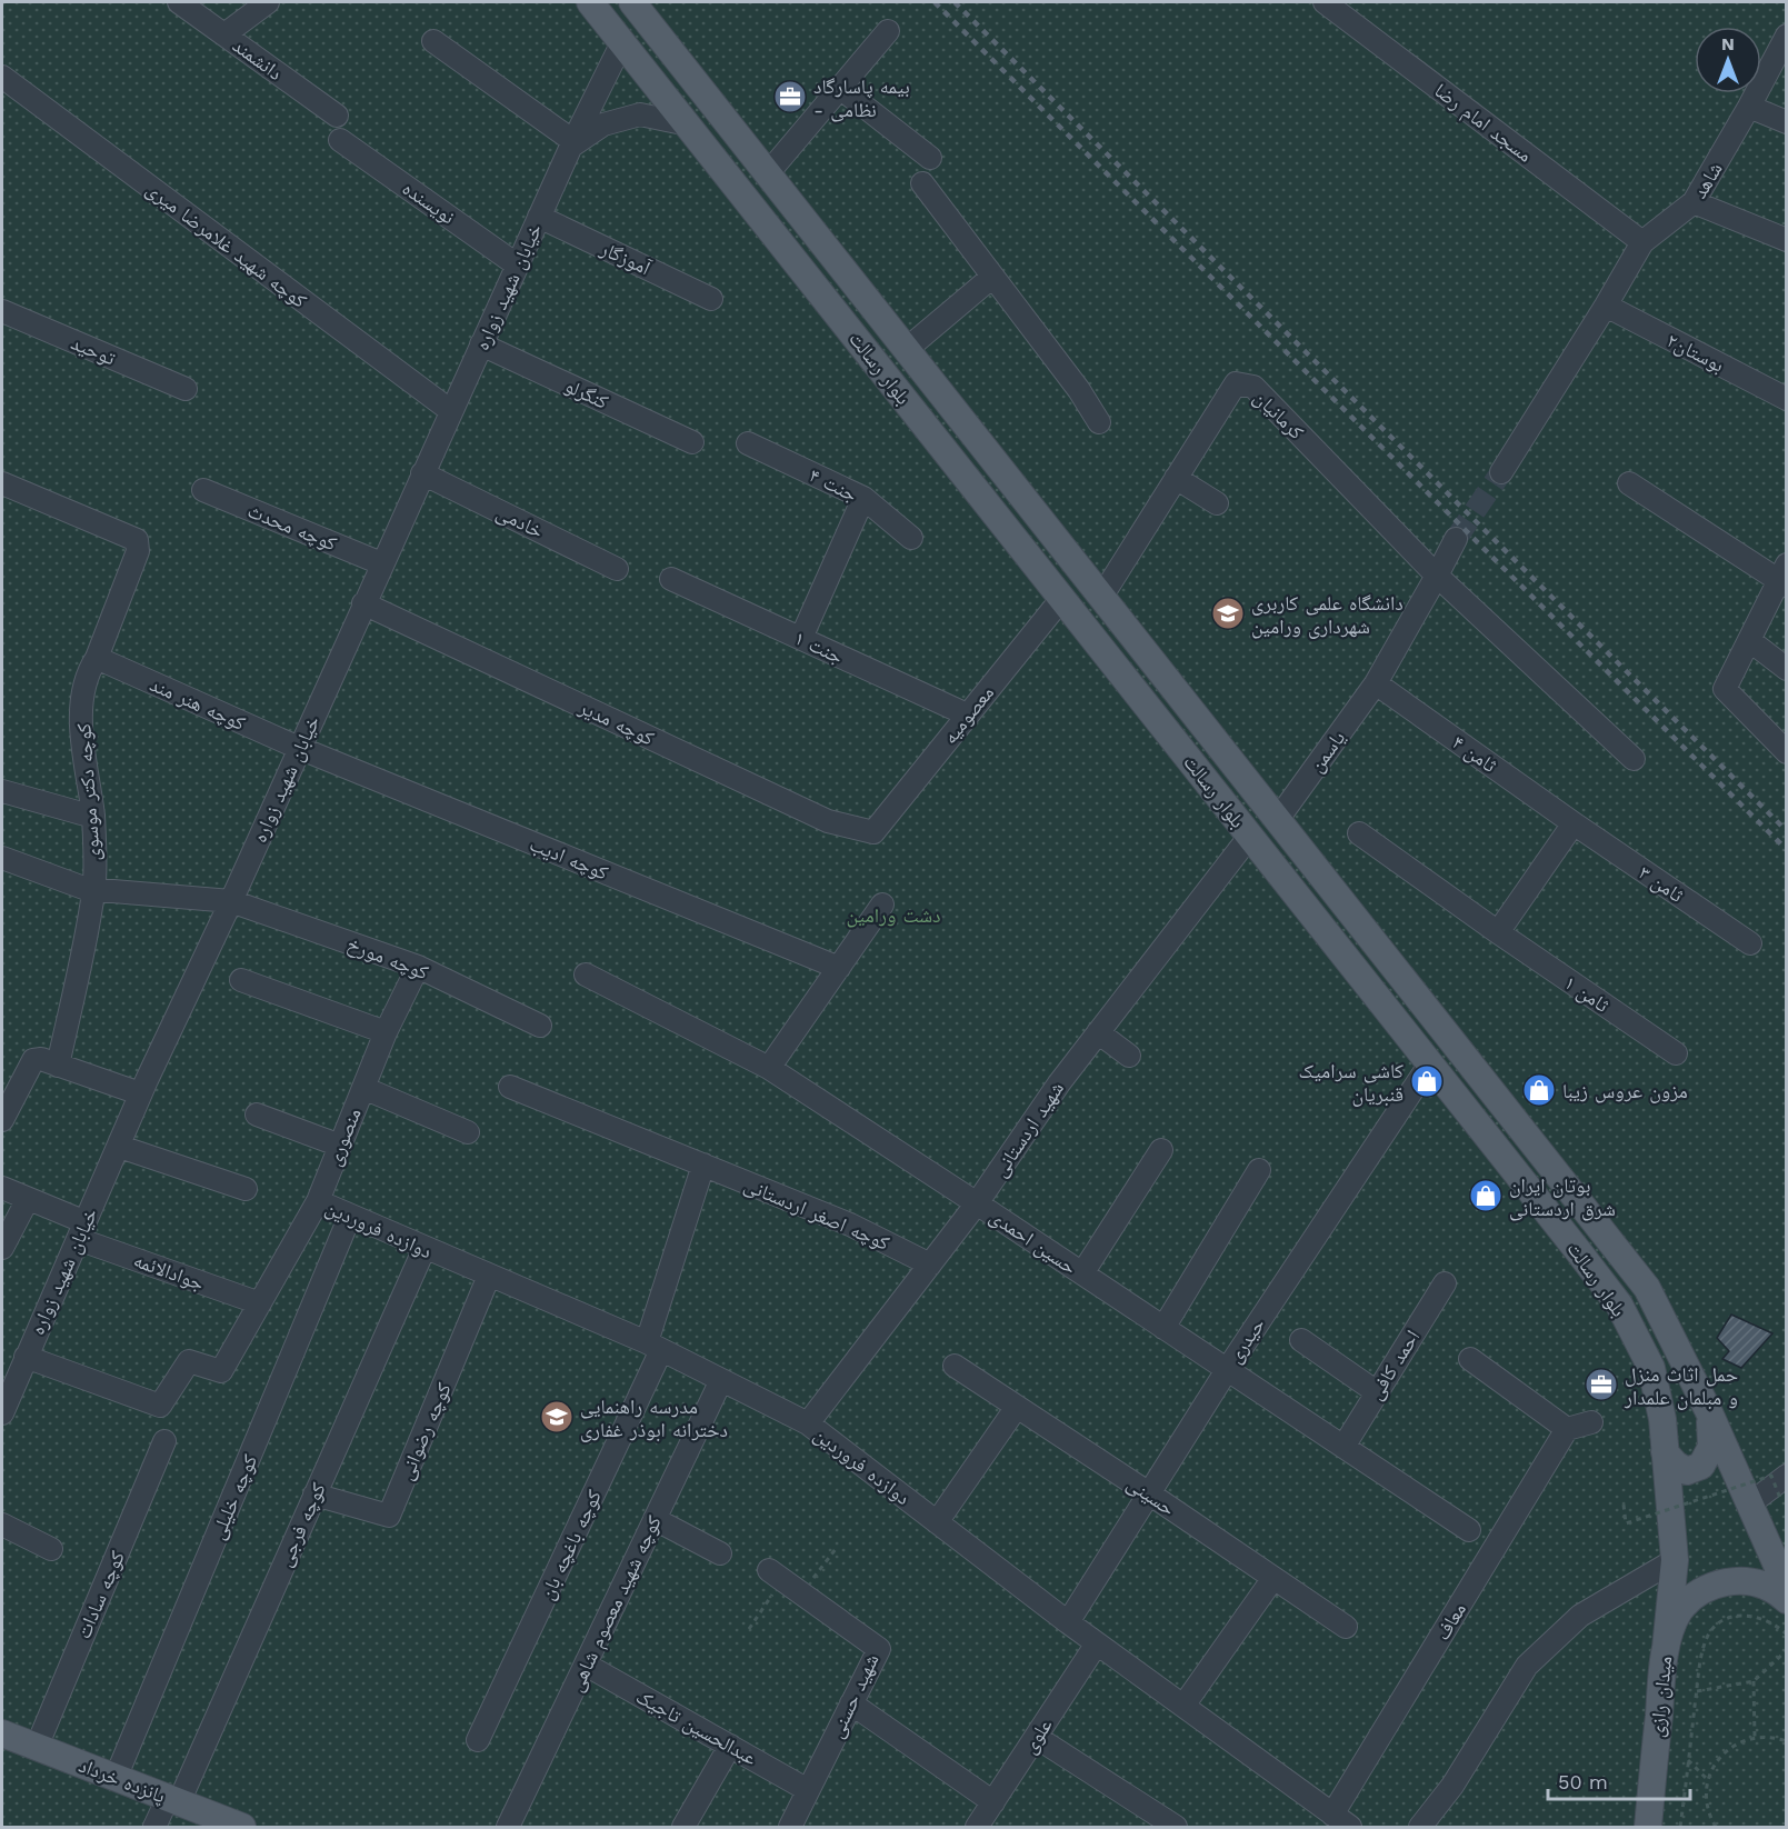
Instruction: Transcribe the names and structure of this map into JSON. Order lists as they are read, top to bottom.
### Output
{
  "streets": {
    "main road": ["بلوار رسالت", "میدان رازی", "پانزده خرداد"],
    "street": [
      "دانشمند",
      "مسجد امام رضا",
      "شاهد",
      "نویسنده",
      "کوچه شهید غلامرضا میری",
      "آموزگار",
      "خیابان شهید زواره",
      "توحید",
      "بوستان۲",
      "کنگرلو",
      "کرمانیان",
      "جنت ۴",
      "خادمی",
      "کوچه محدث",
      "جنت ۱",
      "کوچه هنر مند",
      "معصومیه",
      "کوچه مدیر",
      "یاسمن",
      "ثامن ۴",
      "کوچه دکتر موسوی",
      "کوچه ادیب",
      "ثامن ۳",
      "کوچه مورخ",
      "ثامن ۱",
      "شهید اردستانی",
      "منصوری",
      "کوچه اصغر اردستانی",
      "دوازده فروردین",
      "حسین احمدی",
      "جوادالائمه",
      "حیدری",
      "احمد کافی",
      "کوچه رضوانی",
      "حسینی",
      "کوچه خلیلی",
      "کوچه فرجی",
      "کوچه باغچه بان",
      "کوچه سادات",
      "کوچه شهید معصوم شاهی",
      "معاف",
      "شهید حسنی",
      "عبدالحسین تاجیک",
      "علوی"
    ]
  },
  "crossings": [
    ["مسجد امام رضا", "شاهد"],
    ["شاهد", "بوستان۲"],
    ["نویسنده", "خیابان شهید زواره"],
    ["کوچه شهید غلامرضا میری", "خیابان شهید زواره"],
    ["آموزگار", "خیابان شهید زواره"],
    ["خیابان شهید زواره", "بلوار رسالت"],
    ["خیابان شهید زواره", "کنگرلو"],
    ["خیابان شهید زواره", "خادمی"],
    ["خیابان شهید زواره", "کوچه محدث"],
    ["خیابان شهید زواره", "کوچه هنر مند"],
    ["خیابان شهید زواره", "کوچه مدیر"],
    ["خیابان شهید زواره", "کوچه ادیب"],
    ["خیابان شهید زواره", "کوچه مورخ"],
    ["خیابان شهید زواره", "منصوری"],
    ["خیابان شهید زواره", "جوادالائمه"],
    ["بلوار رسالت", "کرمانیان"],
    ["بلوار رسالت", "معصومیه"],
    ["بلوار رسالت", "یاسمن"],
    ["بلوار رسالت", "شهید اردستانی"],
    ["بلوار رسالت", "حیدری"],
    ["بلوار رسالت", "میدان رازی"],
    ["کرمانیان", "یاسمن"],
    ["جنت ۱", "معصومیه"],
    ["کوچه هنر مند", "کوچه دکتر موسوی"],
    ["کوچه هنر مند", "کوچه ادیب"],
    ["معصومیه", "کوچه مدیر"],
    ["یاسمن", "ثامن ۴"],
    ["ثامن ۴", "ثامن ۳"],
    ["کوچه دکتر موسوی", "کوچه مورخ"],
    ["کوچه مورخ", "منصوری"],
    ["شهید اردستانی", "کوچه اصغر اردستانی"],
    ["شهید اردستانی", "دوازده فروردین"],
    ["شهید اردستانی", "حسین احمدی"],
    ["منصوری", "دوازده فروردین"],
    ["منصوری", "جوادالائمه"],
    ["دوازده فروردین", "حیدری"],
    ["دوازده فروردین", "کوچه رضوانی"],
    ["دوازده فروردین", "کوچه خلیلی"],
    ["دوازده فروردین", "کوچه فرجی"],
    ["دوازده فروردین", "کوچه باغچه بان"],
    ["دوازده فروردین", "کوچه شهید معصوم شاهی"],
    ["دوازده فروردین", "معاف"],
    ["دوازده فروردین", "علوی"],
    ["حسین احمدی", "حیدری"],
    ["حسین احمدی", "احمد کافی"],
    ["حیدری", "حسینی"],
    ["کوچه رضوانی", "کوچه فرجی"],
    ["کوچه خلیلی", "پانزده خرداد"],
    ["کوچه فرجی", "پانزده خرداد"],
    ["کوچه سادات", "پانزده خرداد"],
    ["کوچه شهید معصوم شاهی", "عبدالحسین تاجیک"],
    ["شهید حسنی", "عبدالحسین تاجیک"]
  ],
  "parks": ["دشت ورامین"],
  "places": {
    "office": ["بیمه پاسارگاد - نظامی", "حمل اثاث منزل و مبلمان علمدار"],
    "school or university": ["دانشگاه علمی کاربری شهرداری ورامین", "مدرسه راهنمایی دخترانه ابوذر غفاری"],
    "shop": ["کاشی سرامیک قنبریان", "مزون عروس زیبا", "بوتان ایران شرق اردستانی"]
  },
  "scale_bar": "50 m",
  "north": "top"
}
